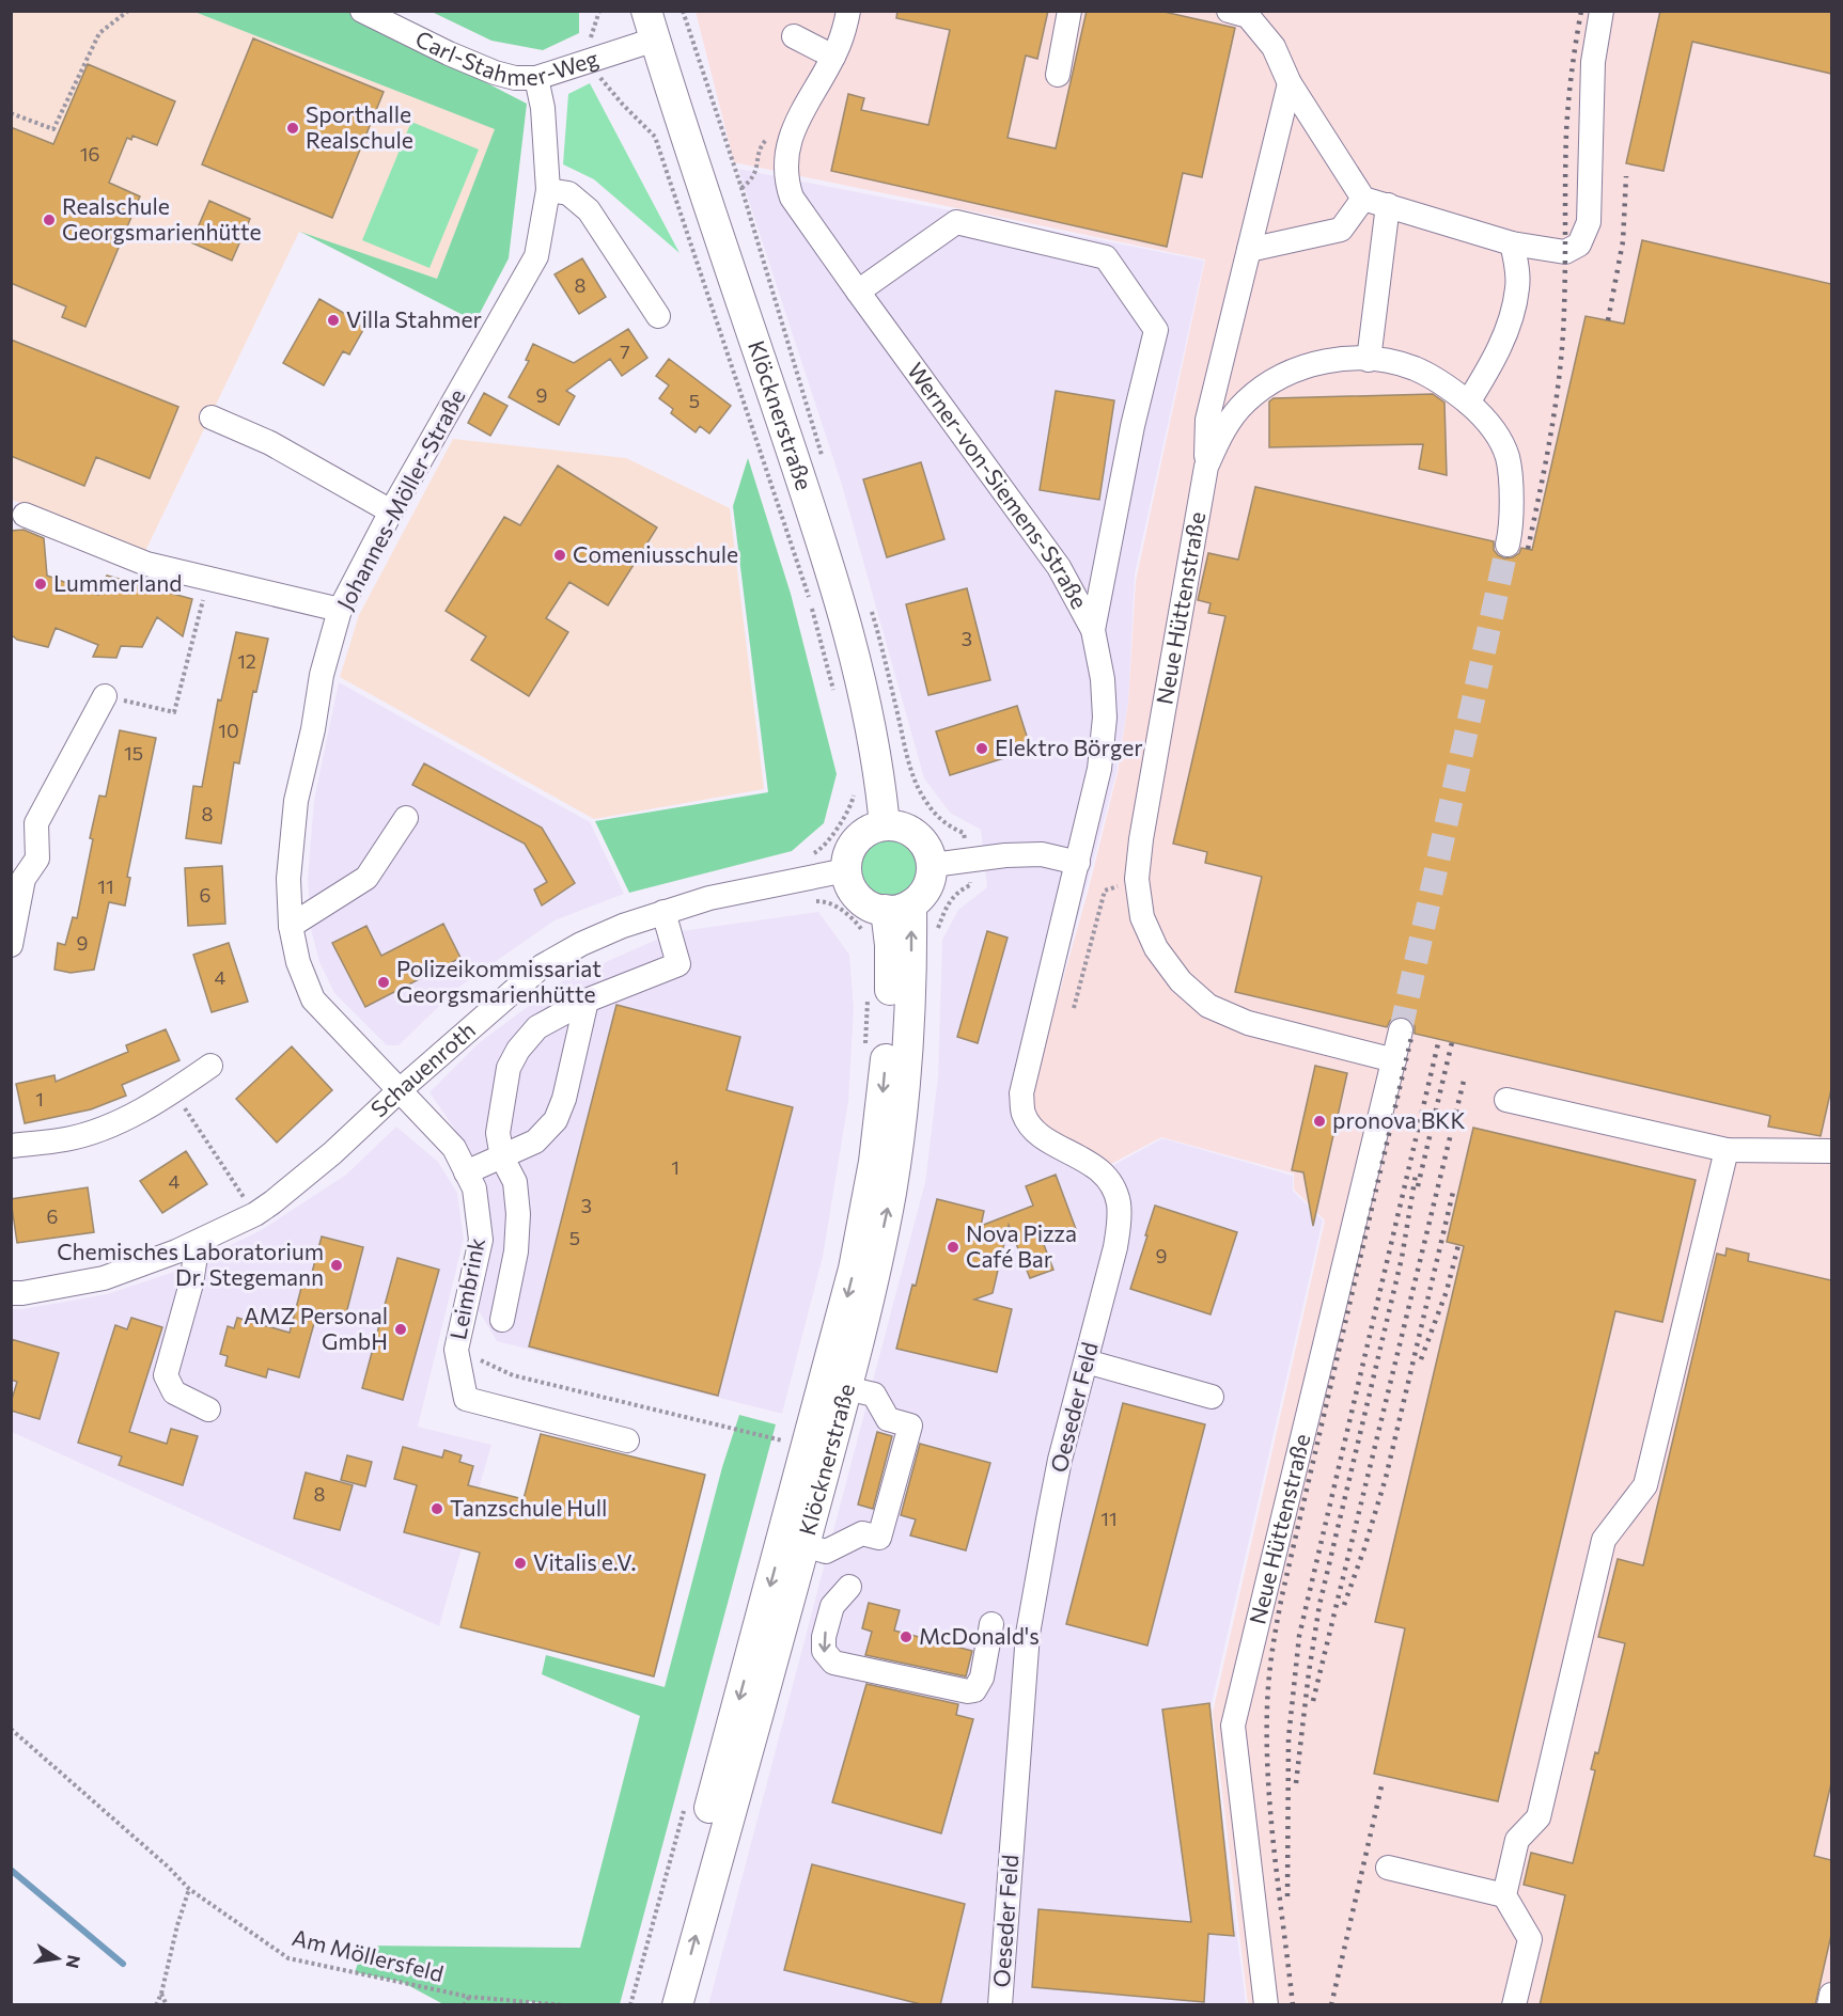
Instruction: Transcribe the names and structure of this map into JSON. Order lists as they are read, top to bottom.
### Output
{
  "streets": {
    "main road": ["Klöcknerstraße"],
    "street": [
      "Carl-Stahmer-Weg",
      "Werner-von-Siemens-Straße",
      "Johannes-Möller-Straße",
      "Neue Hüttenstraße",
      "Schauenroth",
      "Leimbrink",
      "Oeseder Feld"
    ],
    "path": ["Am Möllersfeld"]
  },
  "crossings": [
    ["Carl-Stahmer-Weg", "Klöcknerstraße"],
    ["Carl-Stahmer-Weg", "Johannes-Möller-Straße"],
    ["Klöcknerstraße", "Schauenroth"],
    ["Werner-von-Siemens-Straße", "Oeseder Feld"],
    ["Johannes-Möller-Straße", "Schauenroth"],
    ["Johannes-Möller-Straße", "Leimbrink"],
    ["Schauenroth", "Leimbrink"]
  ],
  "places": [
    "Sporthalle Realschule",
    "Realschule Georgsmarienhütte",
    "Villa Stahmer",
    "Comeniusschule",
    "Lummerland",
    "Elektro Börger",
    "Polizeikommissariat Georgsmarienhütte",
    "pronova BKK",
    "Nova Pizza Café Bar",
    "Chemisches Laboratorium Dr. Stegemann",
    "AMZ Personal GmbH",
    "Tanzschule Hull",
    "Vitalis e.V.",
    "McDonald's"
  ],
  "house_numbers": [
    "16",
    "8",
    "7",
    "9",
    "5",
    "3",
    "12",
    "10",
    "15",
    "8",
    "11",
    "6",
    "9",
    "4",
    "1",
    "1",
    "4",
    "3",
    "6",
    "5",
    "9",
    "8",
    "11"
  ],
  "north": "right"
}
